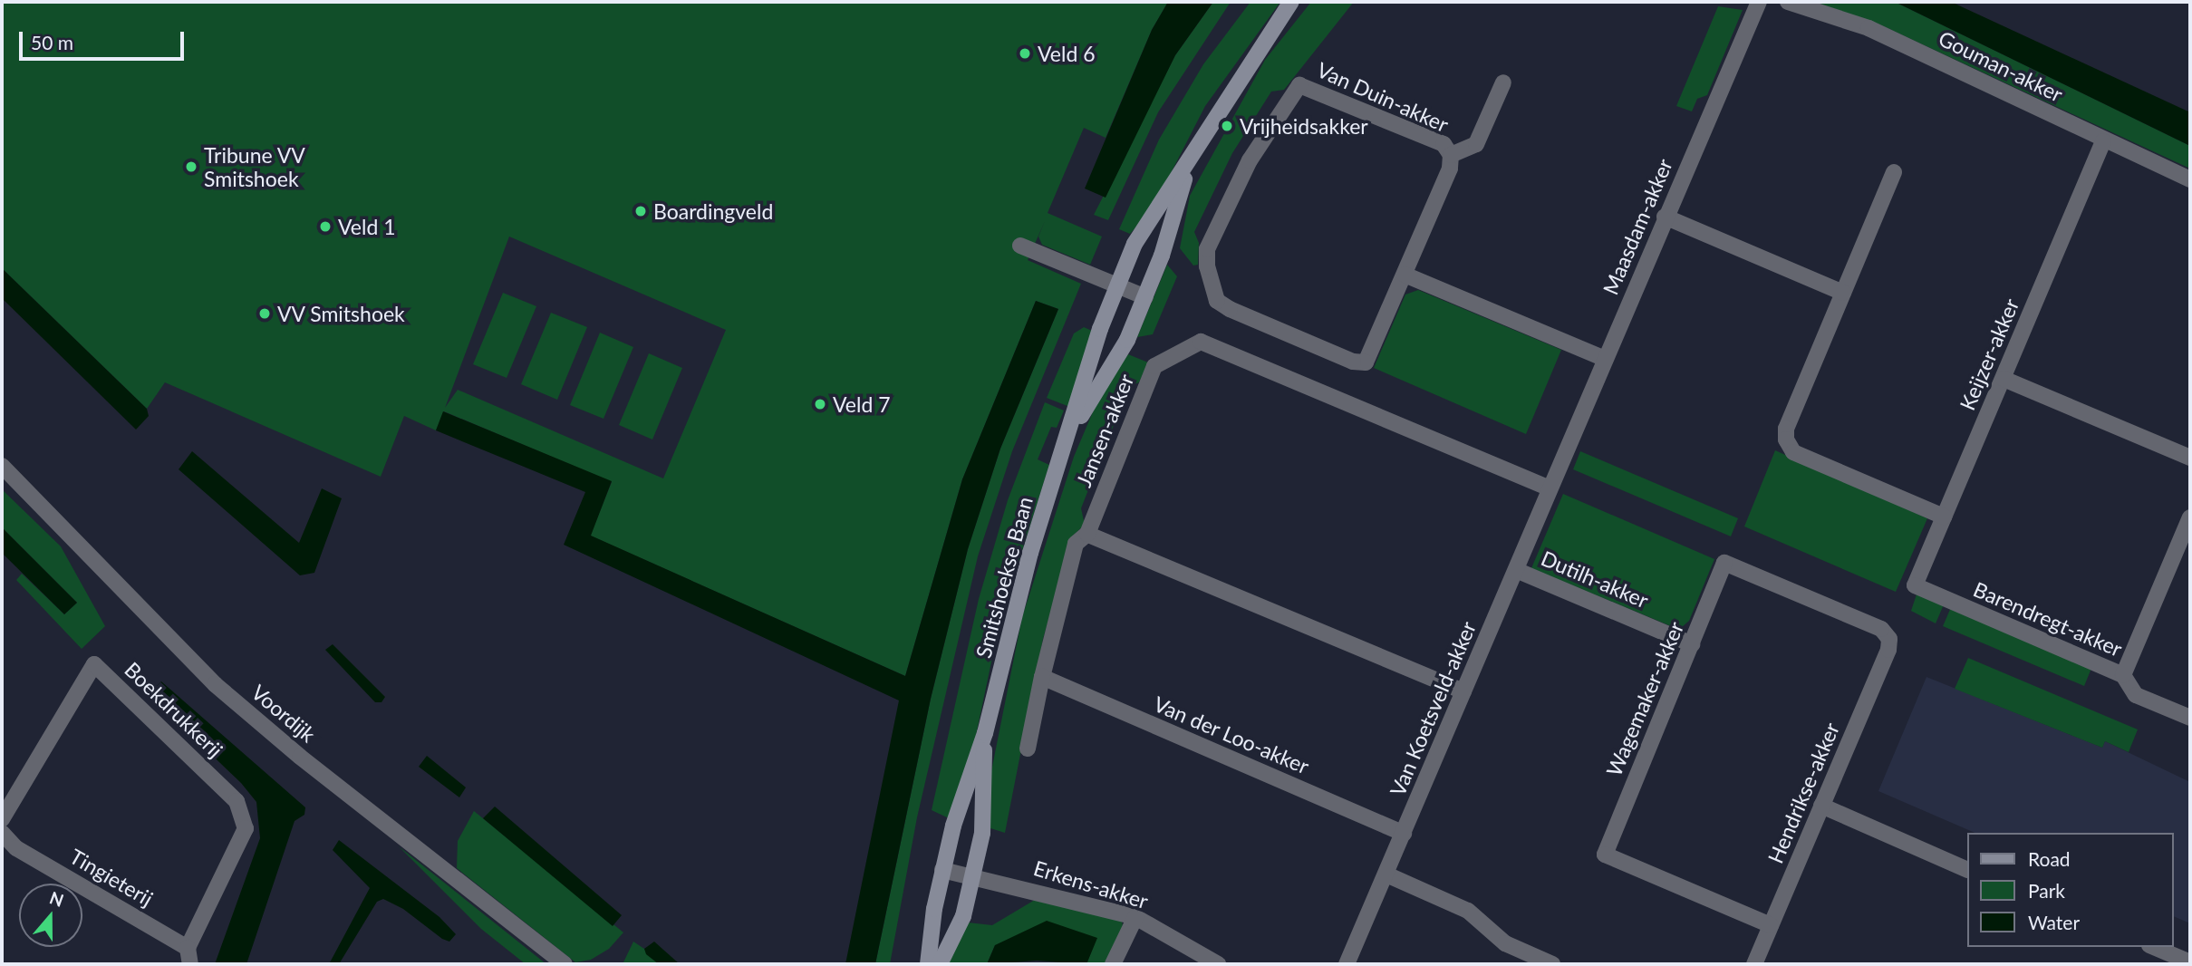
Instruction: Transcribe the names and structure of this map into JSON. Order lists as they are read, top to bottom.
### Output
{
  "streets": {
    "street": [
      "Gouman-akker",
      "Van Duin-akker",
      "Maasdam-akker",
      "Keijzer-akker",
      "Jansen-akker",
      "Smitshoekse Baan",
      "Dutilh-akker",
      "Barendregt-akker",
      "Wagemaker-akker",
      "Van Koetsveld-akker",
      "Boekdrukkerij",
      "Voordijk",
      "Van der Loo-akker",
      "Hendrikse-akker",
      "Tingieterij",
      "Erkens-akker"
    ]
  },
  "crossings": [
    ["Gouman-akker", "Keijzer-akker"],
    ["Maasdam-akker", "Van Koetsveld-akker"],
    ["Keijzer-akker", "Barendregt-akker"],
    ["Jansen-akker", "Van Koetsveld-akker"],
    ["Smitshoekse Baan", "Erkens-akker"],
    ["Dutilh-akker", "Wagemaker-akker"],
    ["Dutilh-akker", "Van Koetsveld-akker"],
    ["Wagemaker-akker", "Hendrikse-akker"],
    ["Van Koetsveld-akker", "Van der Loo-akker"],
    ["Boekdrukkerij", "Tingieterij"]
  ],
  "places": [
    "Veld 6",
    "Vrijheidsakker",
    "Tribune VV Smitshoek",
    "Boardingveld",
    "Veld 1",
    "VV Smitshoek",
    "Veld 7"
  ],
  "legend": ["Road", "Park", "Water"],
  "scale_bar": "50 m",
  "north": "top"
}
